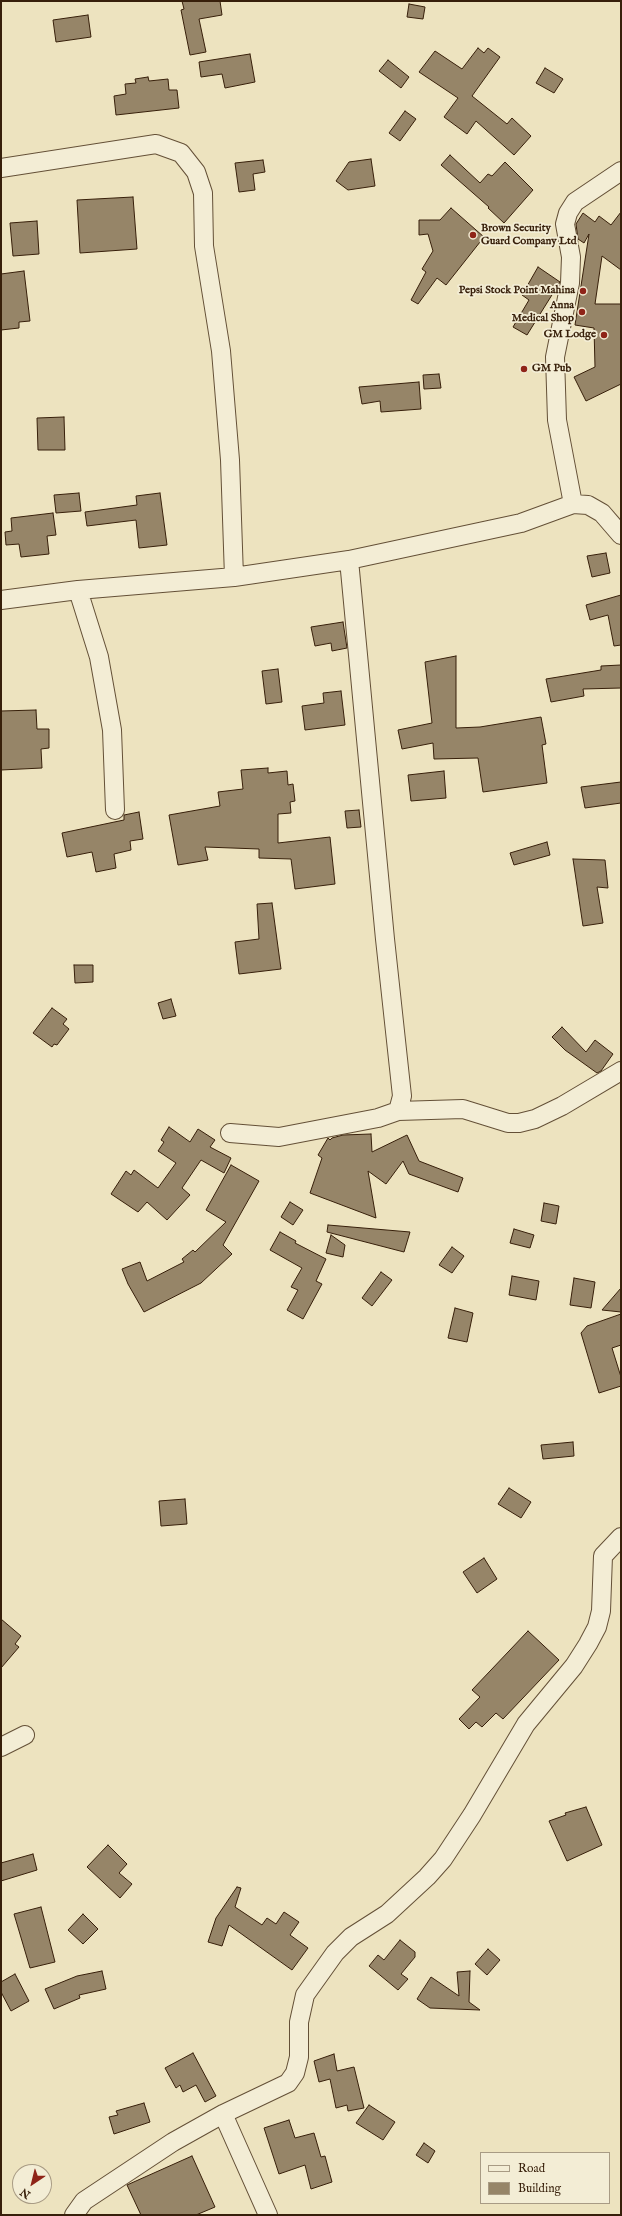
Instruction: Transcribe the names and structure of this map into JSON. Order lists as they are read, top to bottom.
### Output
{
  "places": [
    "Brown Security Guard Company Ltd",
    "Pepsi Stock Point Mahina",
    "Anna Medical Shop",
    "GM Lodge",
    "GM Pub"
  ],
  "legend": ["Road", "Building"],
  "north": "bottom left"
}
